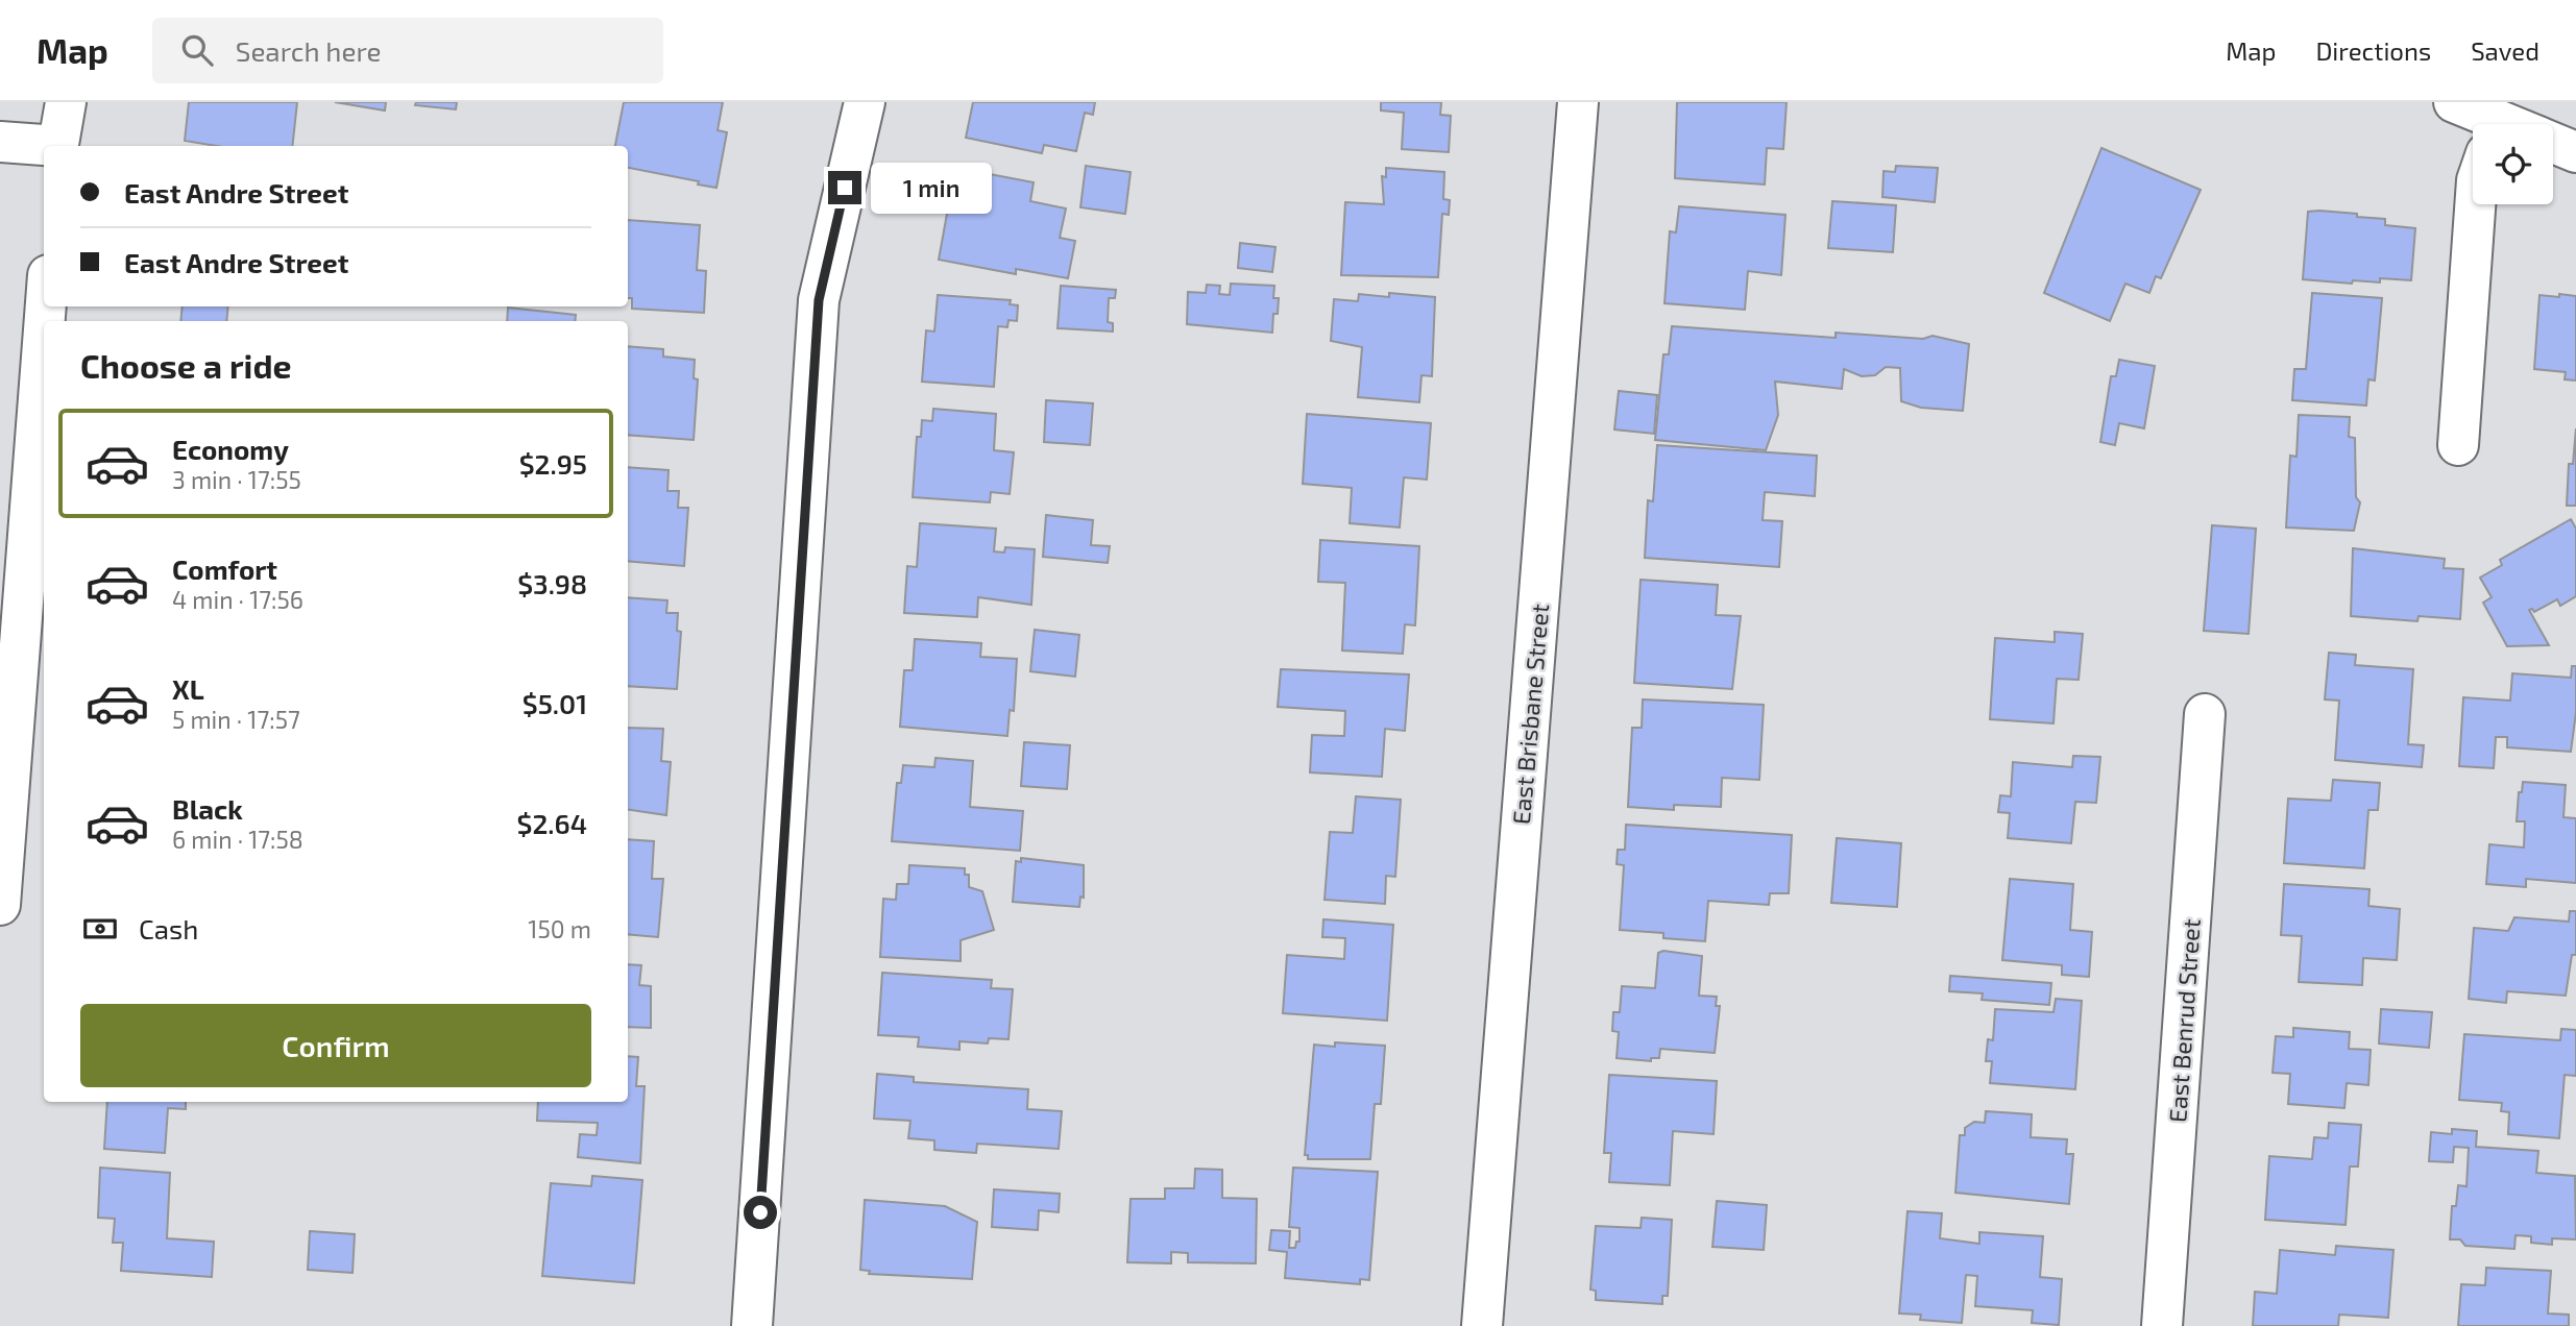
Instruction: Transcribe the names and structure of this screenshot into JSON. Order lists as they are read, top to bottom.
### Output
{
  "streets": {
    "street": ["East Brisbane Street", "East Benrud Street"]
  },
  "page": {
    "header": "Map",
    "search": "Search here",
    "nav": ["Map", "Directions", "Saved"],
    "banner": ["East Andre Street", "East Andre Street"],
    "bubble": "1 min",
    "heading": "Choose a ride",
    "list": [
      {
        "name": "Economy",
        "note": "3 min · 17:55",
        "value": "$2.95"
      },
      {
        "name": "Comfort",
        "note": "4 min · 17:56",
        "value": "$3.98"
      },
      {
        "name": "XL",
        "note": "5 min · 17:57",
        "value": "$5.01"
      },
      {
        "name": "Black",
        "note": "6 min · 17:58",
        "value": "$2.64"
      }
    ],
    "pay": ["Cash", "150 m"],
    "buttons": "Confirm"
  }
}
